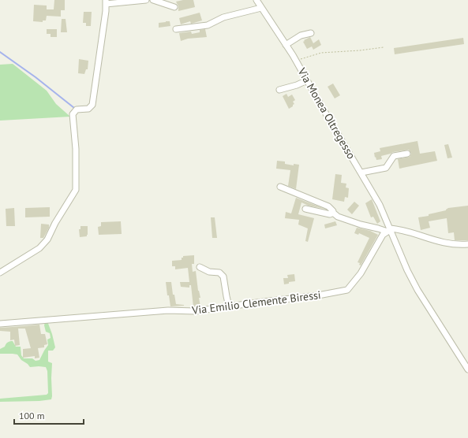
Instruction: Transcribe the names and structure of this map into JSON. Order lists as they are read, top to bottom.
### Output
{
  "streets": {
    "street": ["Via Monea Oltregesso", "Via Emilio Clemente Biressi"]
  },
  "crossings": [
    ["Via Monea Oltregesso", "Via Emilio Clemente Biressi"]
  ],
  "scale_bar": "100 m"
}
